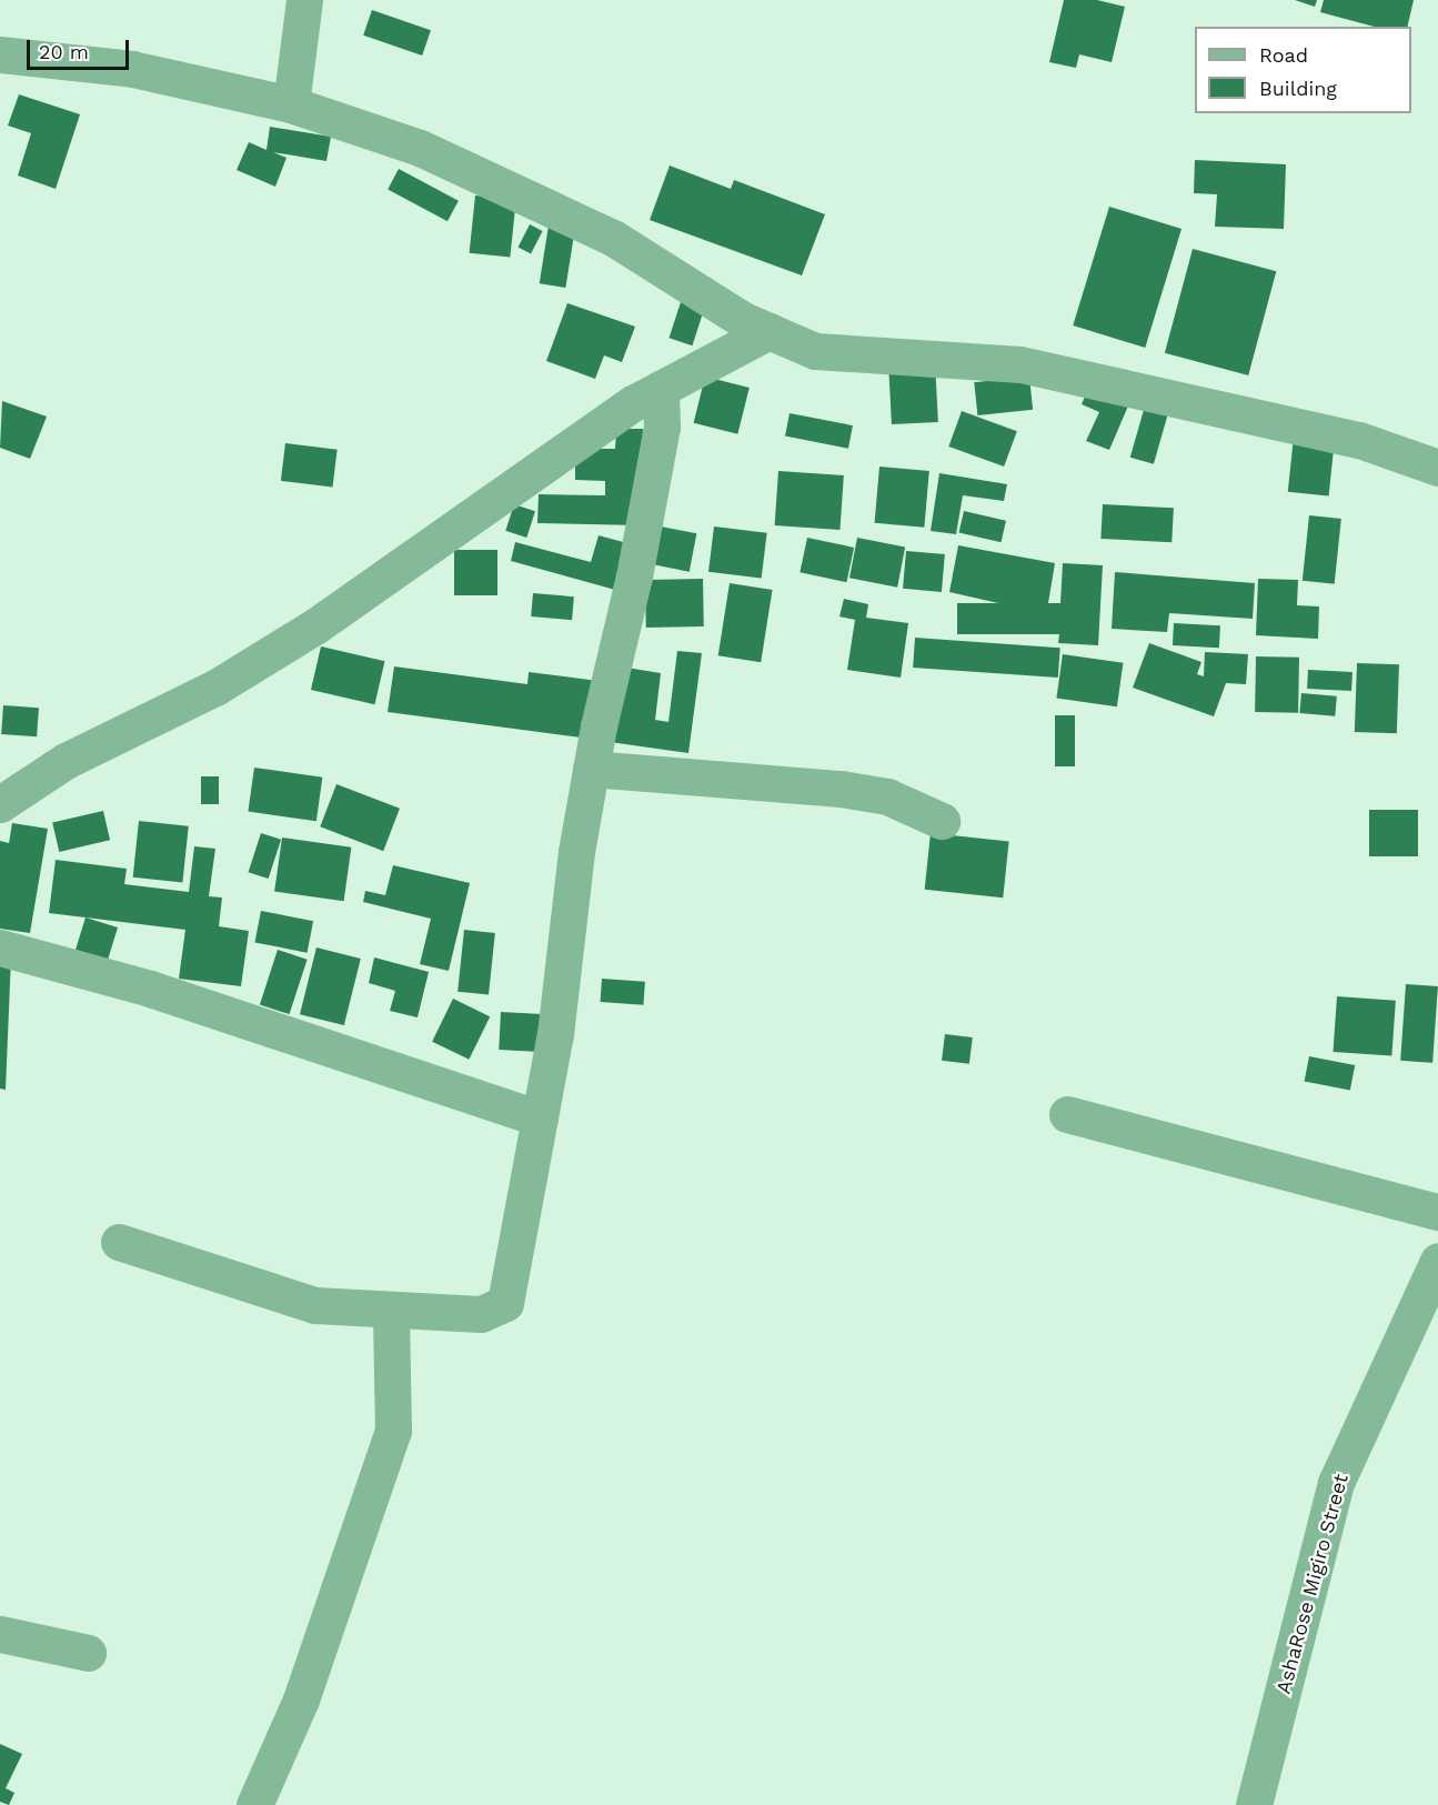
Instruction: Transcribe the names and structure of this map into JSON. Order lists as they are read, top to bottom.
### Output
{
  "streets": {
    "street": ["AshaRose Migiro Street"]
  },
  "legend": ["Road", "Building"],
  "scale_bar": "20 m"
}
